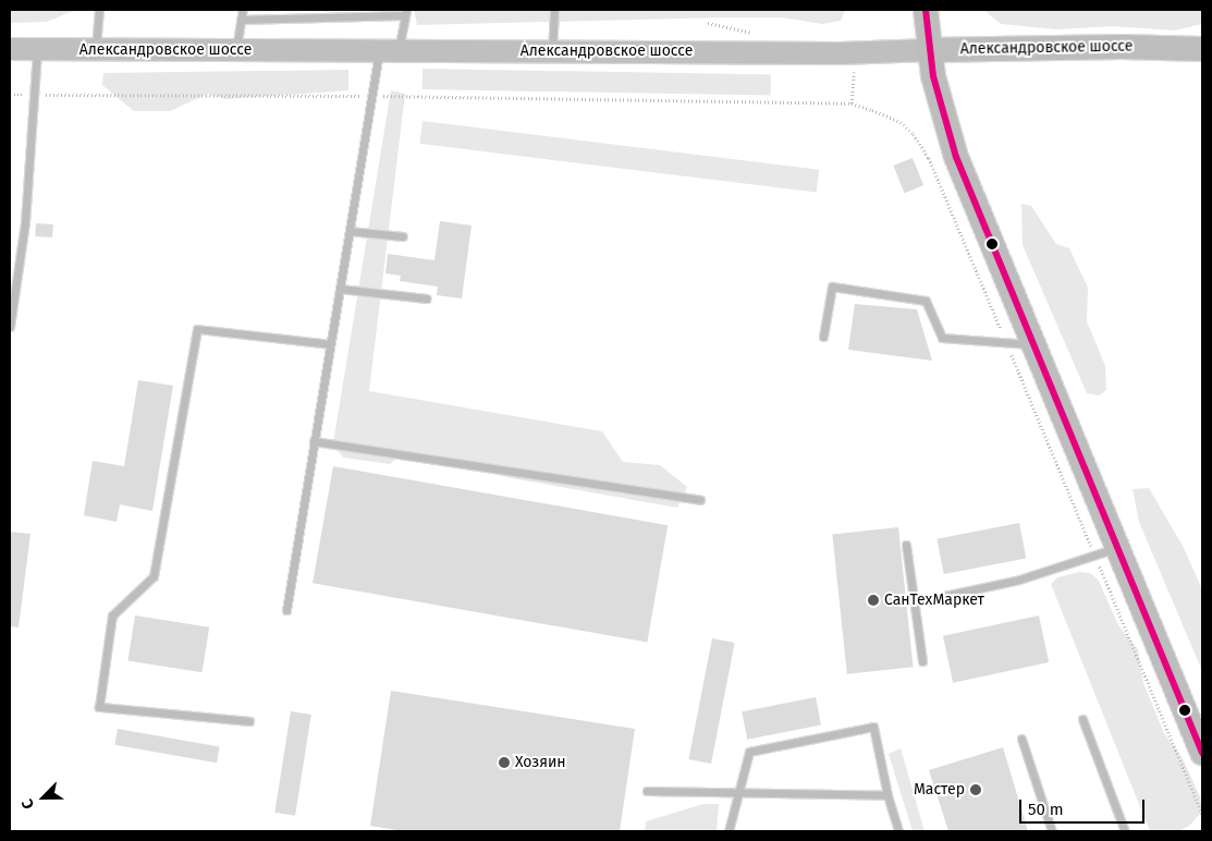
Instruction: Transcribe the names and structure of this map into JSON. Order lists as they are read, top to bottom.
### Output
{
  "streets": {
    "main road": ["Александровское шоссе"]
  },
  "places": ["СанТехМаркет", "Хозяин", "Мастер"],
  "scale_bar": "50 m",
  "north": "bottom left"
}
